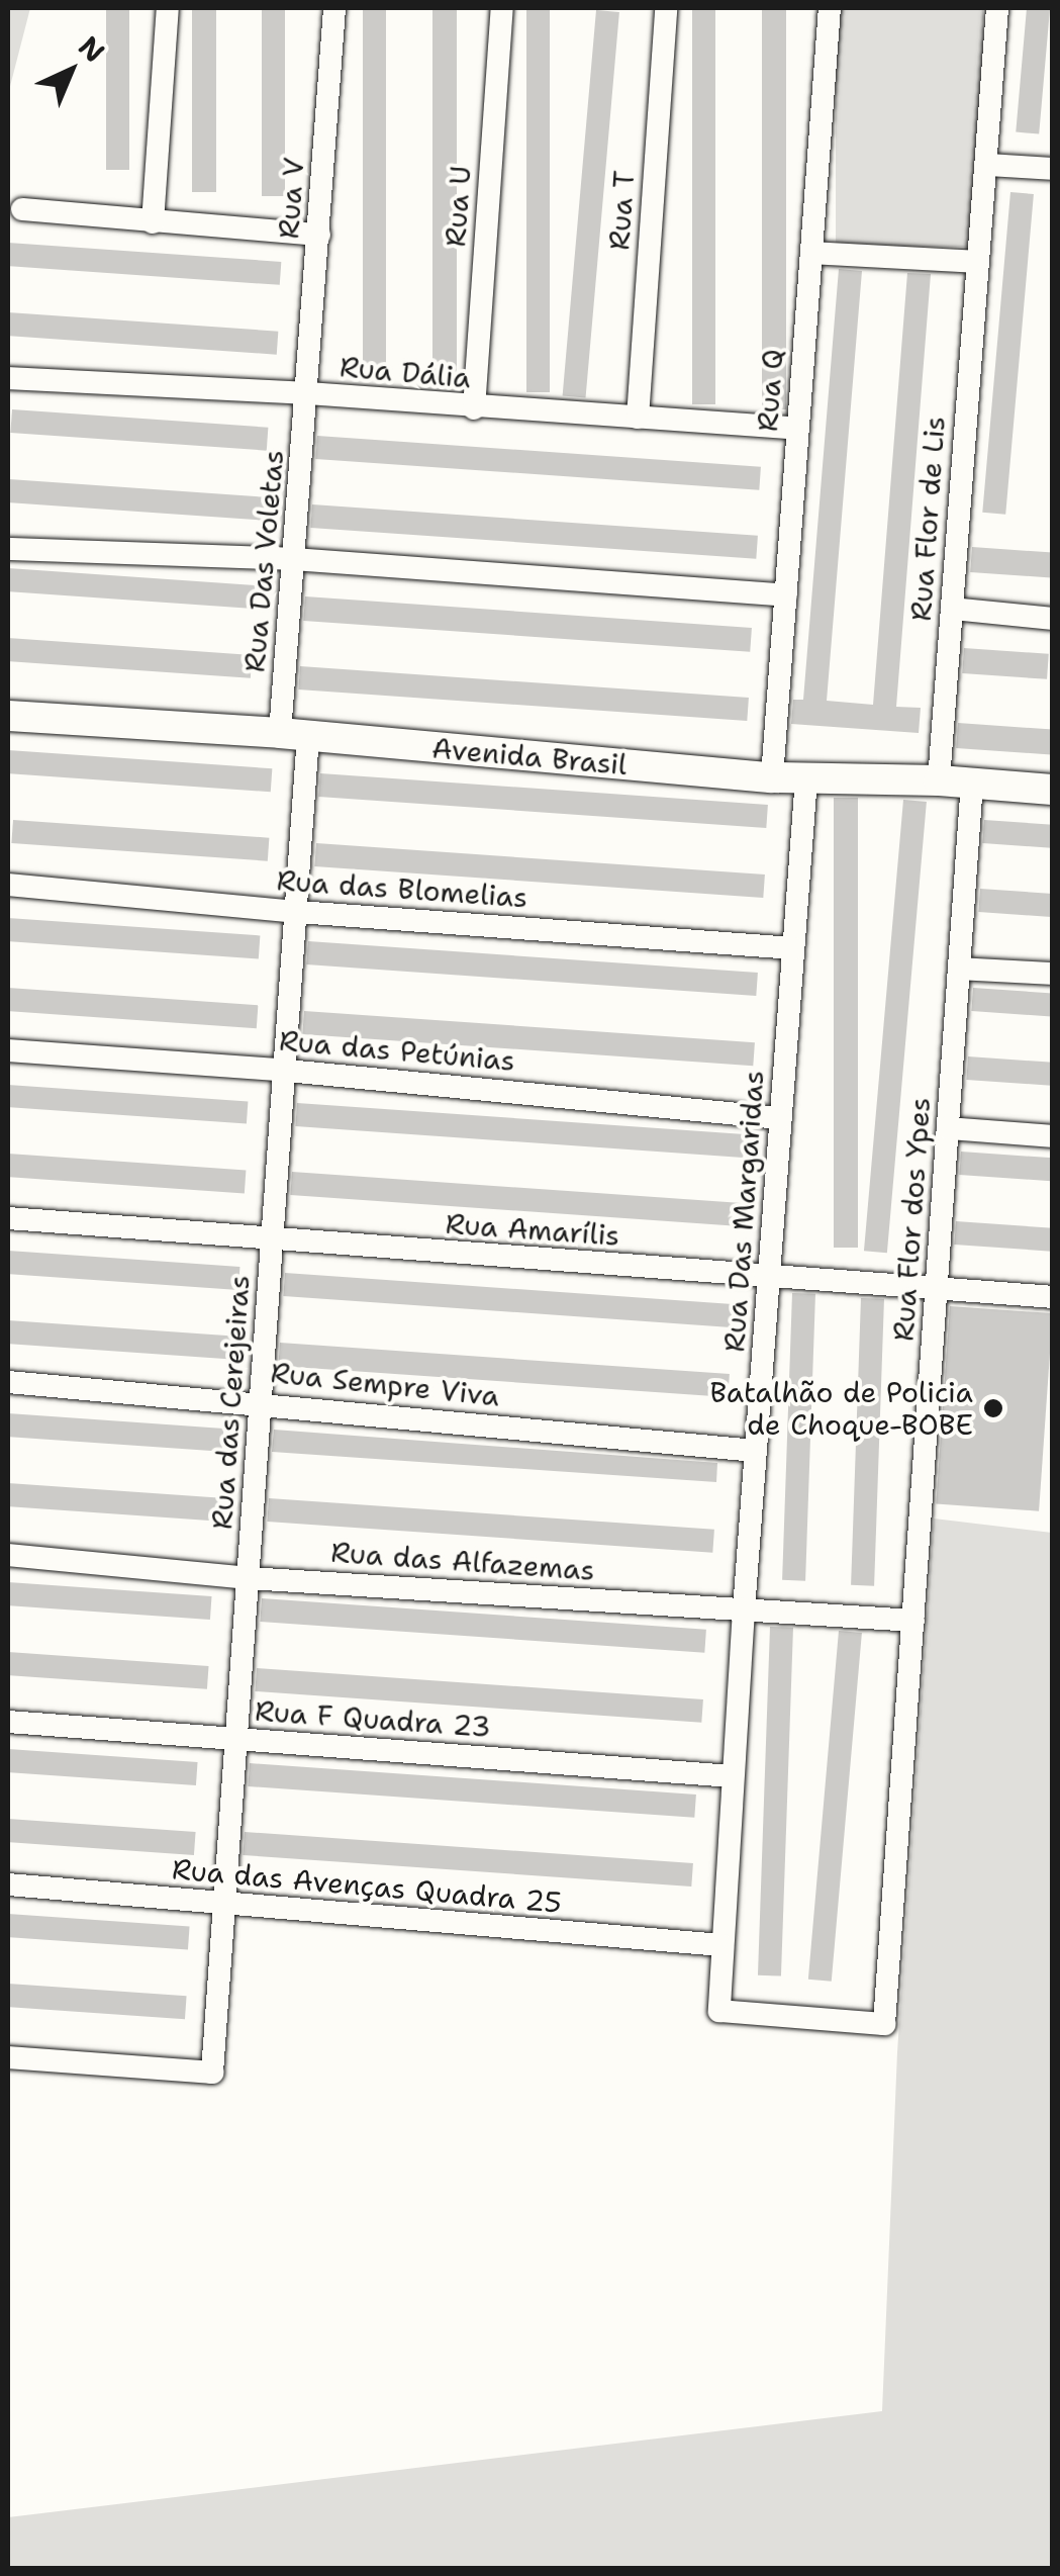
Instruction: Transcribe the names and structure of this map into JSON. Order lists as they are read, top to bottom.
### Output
{
  "streets": {
    "street": [
      "Rua V",
      "Rua U",
      "Rua T",
      "Rua Dália",
      "Rua Q",
      "Rua Flor de Lis",
      "Rua Das Voletas",
      "Avenida Brasil",
      "Rua das Blomelias",
      "Rua das Petúnias",
      "Rua Das Margaridas",
      "Rua Flor dos Ypes",
      "Rua Amarílis",
      "Rua Sempre Viva",
      "Rua das Cerejeiras",
      "Rua das Alfazemas",
      "Rua F Quadra 23",
      "Rua das Avenças Quadra 25"
    ]
  },
  "crossings": [
    ["Rua V", "Rua Dália"],
    ["Rua V", "Rua Das Voletas"],
    ["Rua U", "Rua Dália"],
    ["Rua T", "Rua Dália"],
    ["Rua Dália", "Rua Q"],
    ["Rua Dália", "Rua Das Voletas"],
    ["Rua Q", "Avenida Brasil"],
    ["Rua Flor de Lis", "Avenida Brasil"],
    ["Rua Das Voletas", "Avenida Brasil"],
    ["Rua Das Voletas", "Rua das Cerejeiras"],
    ["Avenida Brasil", "Rua Das Margaridas"],
    ["Avenida Brasil", "Rua Flor dos Ypes"],
    ["Avenida Brasil", "Rua das Cerejeiras"],
    ["Rua das Blomelias", "Rua Das Margaridas"],
    ["Rua das Blomelias", "Rua das Cerejeiras"],
    ["Rua das Petúnias", "Rua Das Margaridas"],
    ["Rua das Petúnias", "Rua das Cerejeiras"],
    ["Rua Das Margaridas", "Rua Flor dos Ypes"],
    ["Rua Das Margaridas", "Rua Amarílis"],
    ["Rua Das Margaridas", "Rua Sempre Viva"],
    ["Rua Das Margaridas", "Rua das Alfazemas"],
    ["Rua Das Margaridas", "Rua F Quadra 23"],
    ["Rua Das Margaridas", "Rua das Avenças Quadra 25"],
    ["Rua Flor dos Ypes", "Rua Amarílis"],
    ["Rua Flor dos Ypes", "Rua das Alfazemas"],
    ["Rua Amarílis", "Rua das Cerejeiras"],
    ["Rua Sempre Viva", "Rua das Cerejeiras"],
    ["Rua das Cerejeiras", "Rua das Alfazemas"],
    ["Rua das Cerejeiras", "Rua F Quadra 23"],
    ["Rua das Cerejeiras", "Rua das Avenças Quadra 25"]
  ],
  "places": ["Batalhão de Policia de Choque-BOBE"],
  "north": "top right"
}
